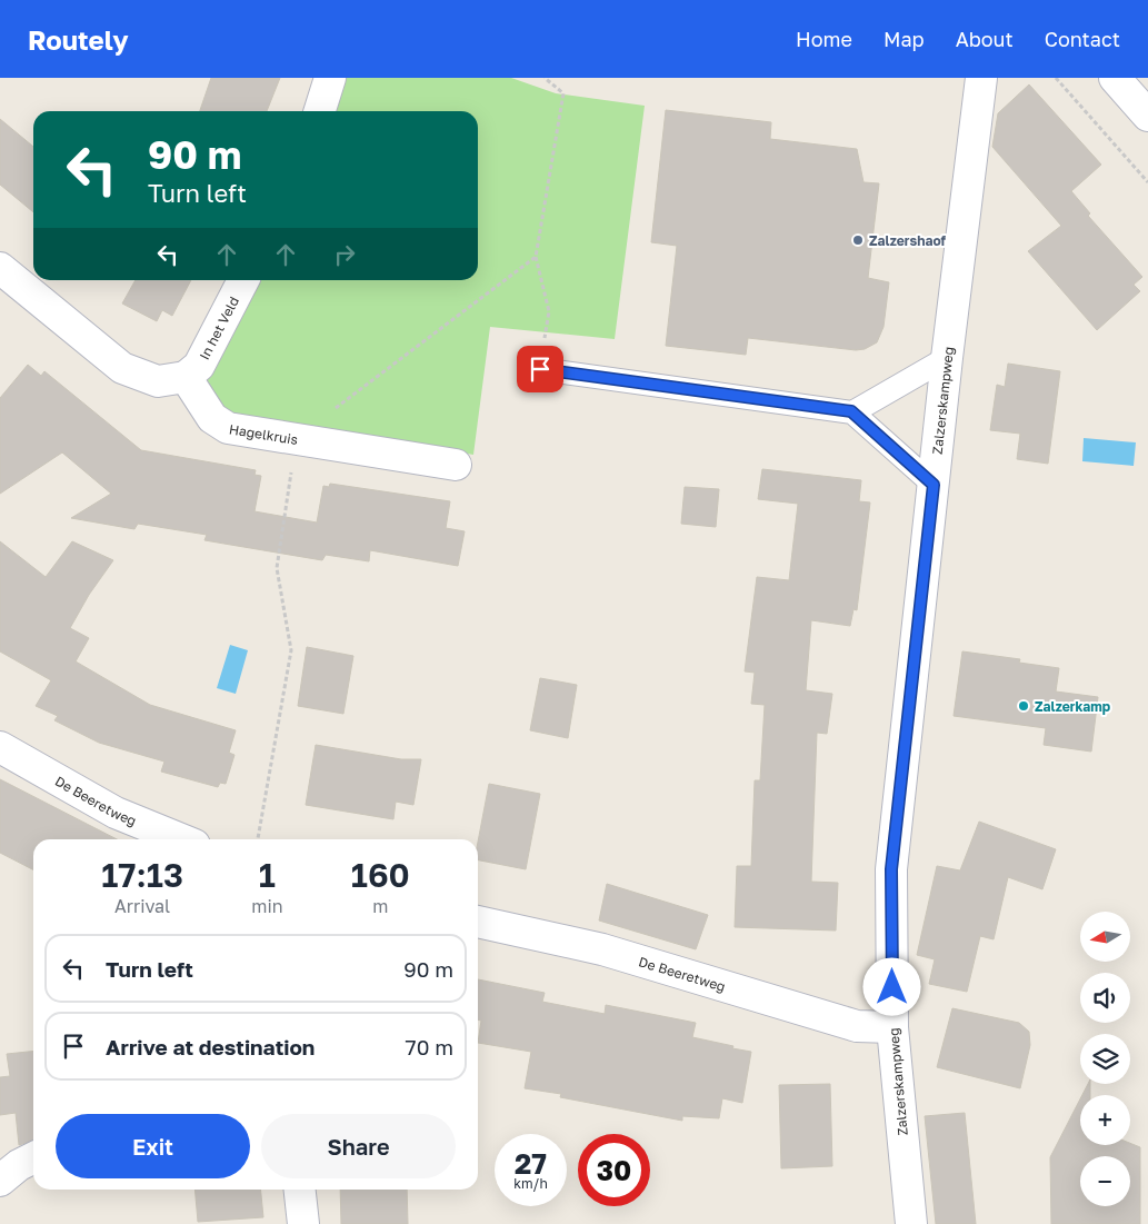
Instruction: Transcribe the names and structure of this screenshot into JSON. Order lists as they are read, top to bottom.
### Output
{
  "streets": {
    "street": [
      "In het Veld",
      "Zalzerskampweg",
      "Hagelkruis",
      "De Beeretweg"
    ]
  },
  "crossings": [
    ["In het Veld", "Hagelkruis"],
    ["Zalzerskampweg", "De Beeretweg"]
  ],
  "places": ["Zalzershaof", "Zalzerkamp"],
  "north": "left",
  "page": {
    "header": "Routely",
    "nav": [
      "Home",
      "Map",
      "About",
      "Contact"
    ],
    "turn": ["90 m", "Turn left"],
    "eta": [
      "17:13",
      "Arrival",
      "1",
      "min",
      "160",
      "m"
    ],
    "map_buttons": ["+", "−"],
    "list": [
      {
        "name": "Turn left",
        "value": "90 m"
      },
      {
        "name": "Arrive at destination",
        "value": "70 m"
      }
    ],
    "buttons": ["Exit", "Share"],
    "speed": "27 km/h",
    "limit": "30"
  }
}
